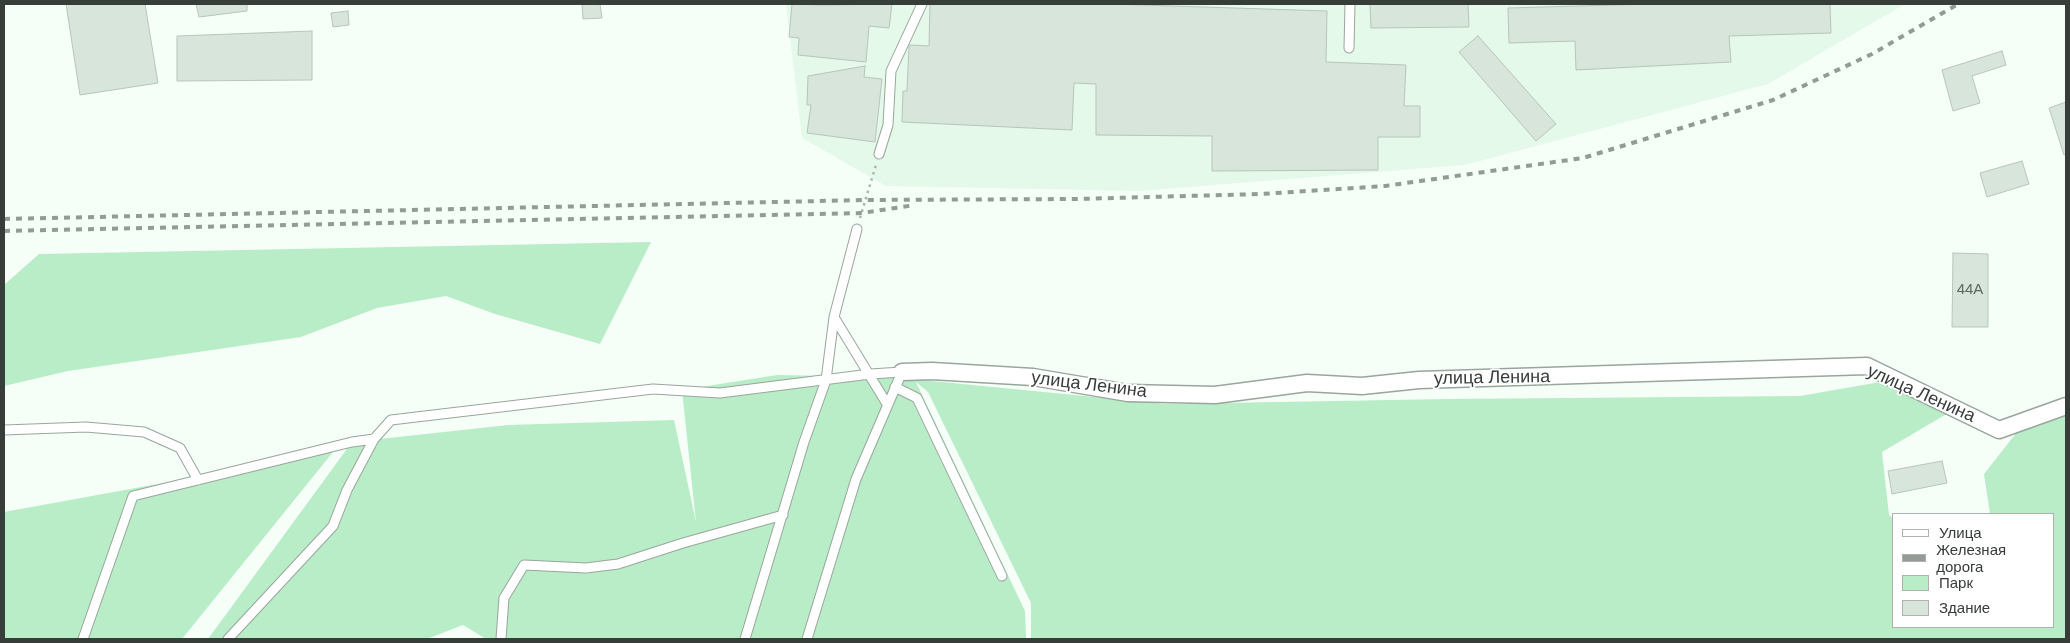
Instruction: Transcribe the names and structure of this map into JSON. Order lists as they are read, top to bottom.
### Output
{
  "streets": {
    "street": ["улица Ленина"]
  },
  "house_numbers": ["44А"],
  "legend": [
    "Улица",
    "Железная дорога",
    "Парк",
    "Здание"
  ]
}
